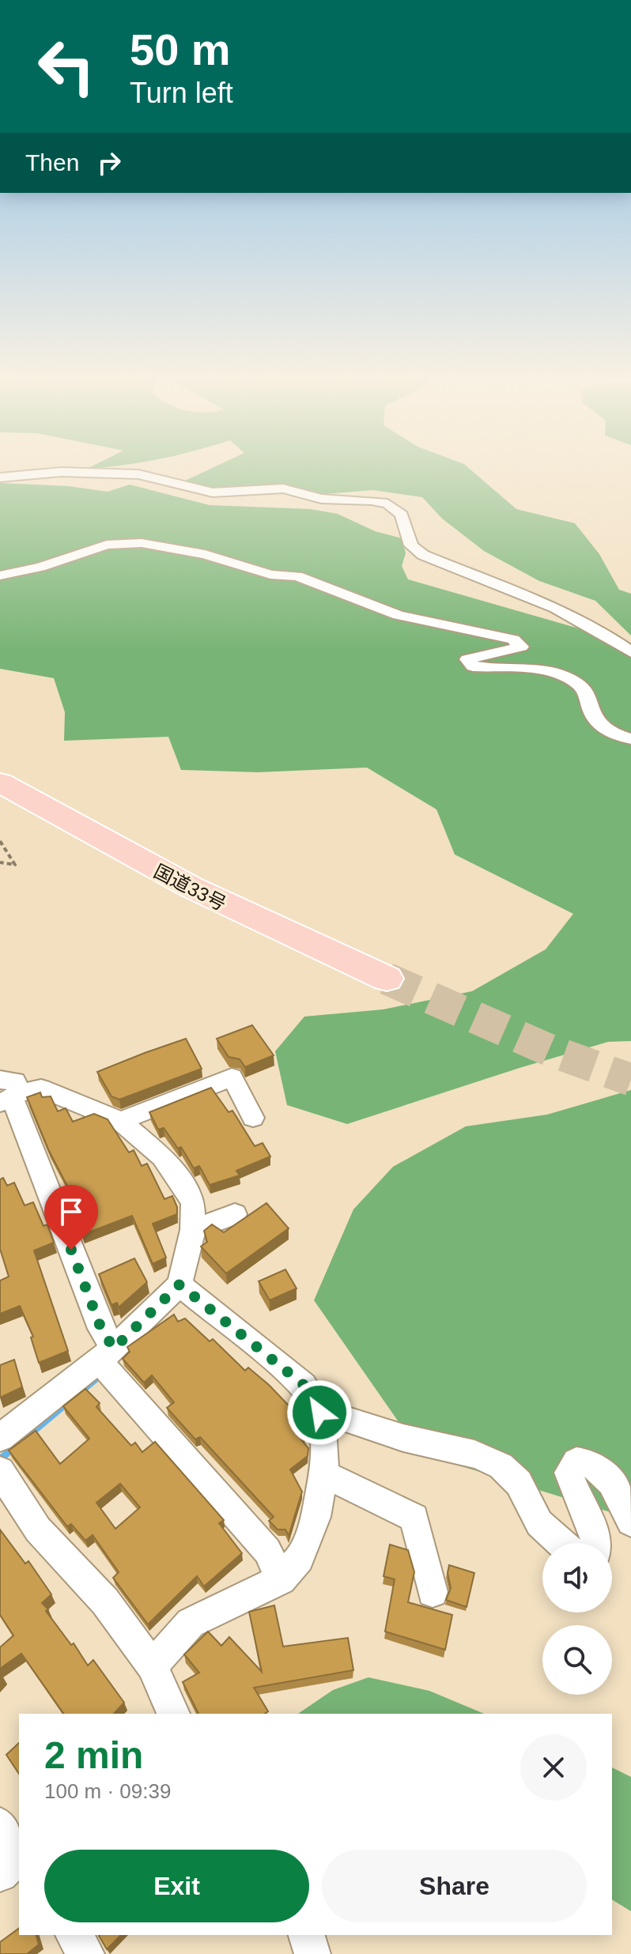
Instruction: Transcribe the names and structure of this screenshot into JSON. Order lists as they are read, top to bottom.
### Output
{
  "streets": {
    "highway": ["国道33号"]
  },
  "page": {
    "turn": ["50 m", "Turn left"],
    "then": "Then",
    "heading": ["2 min", "100 m · 09:39"],
    "buttons": ["Exit", "Share"]
  }
}
